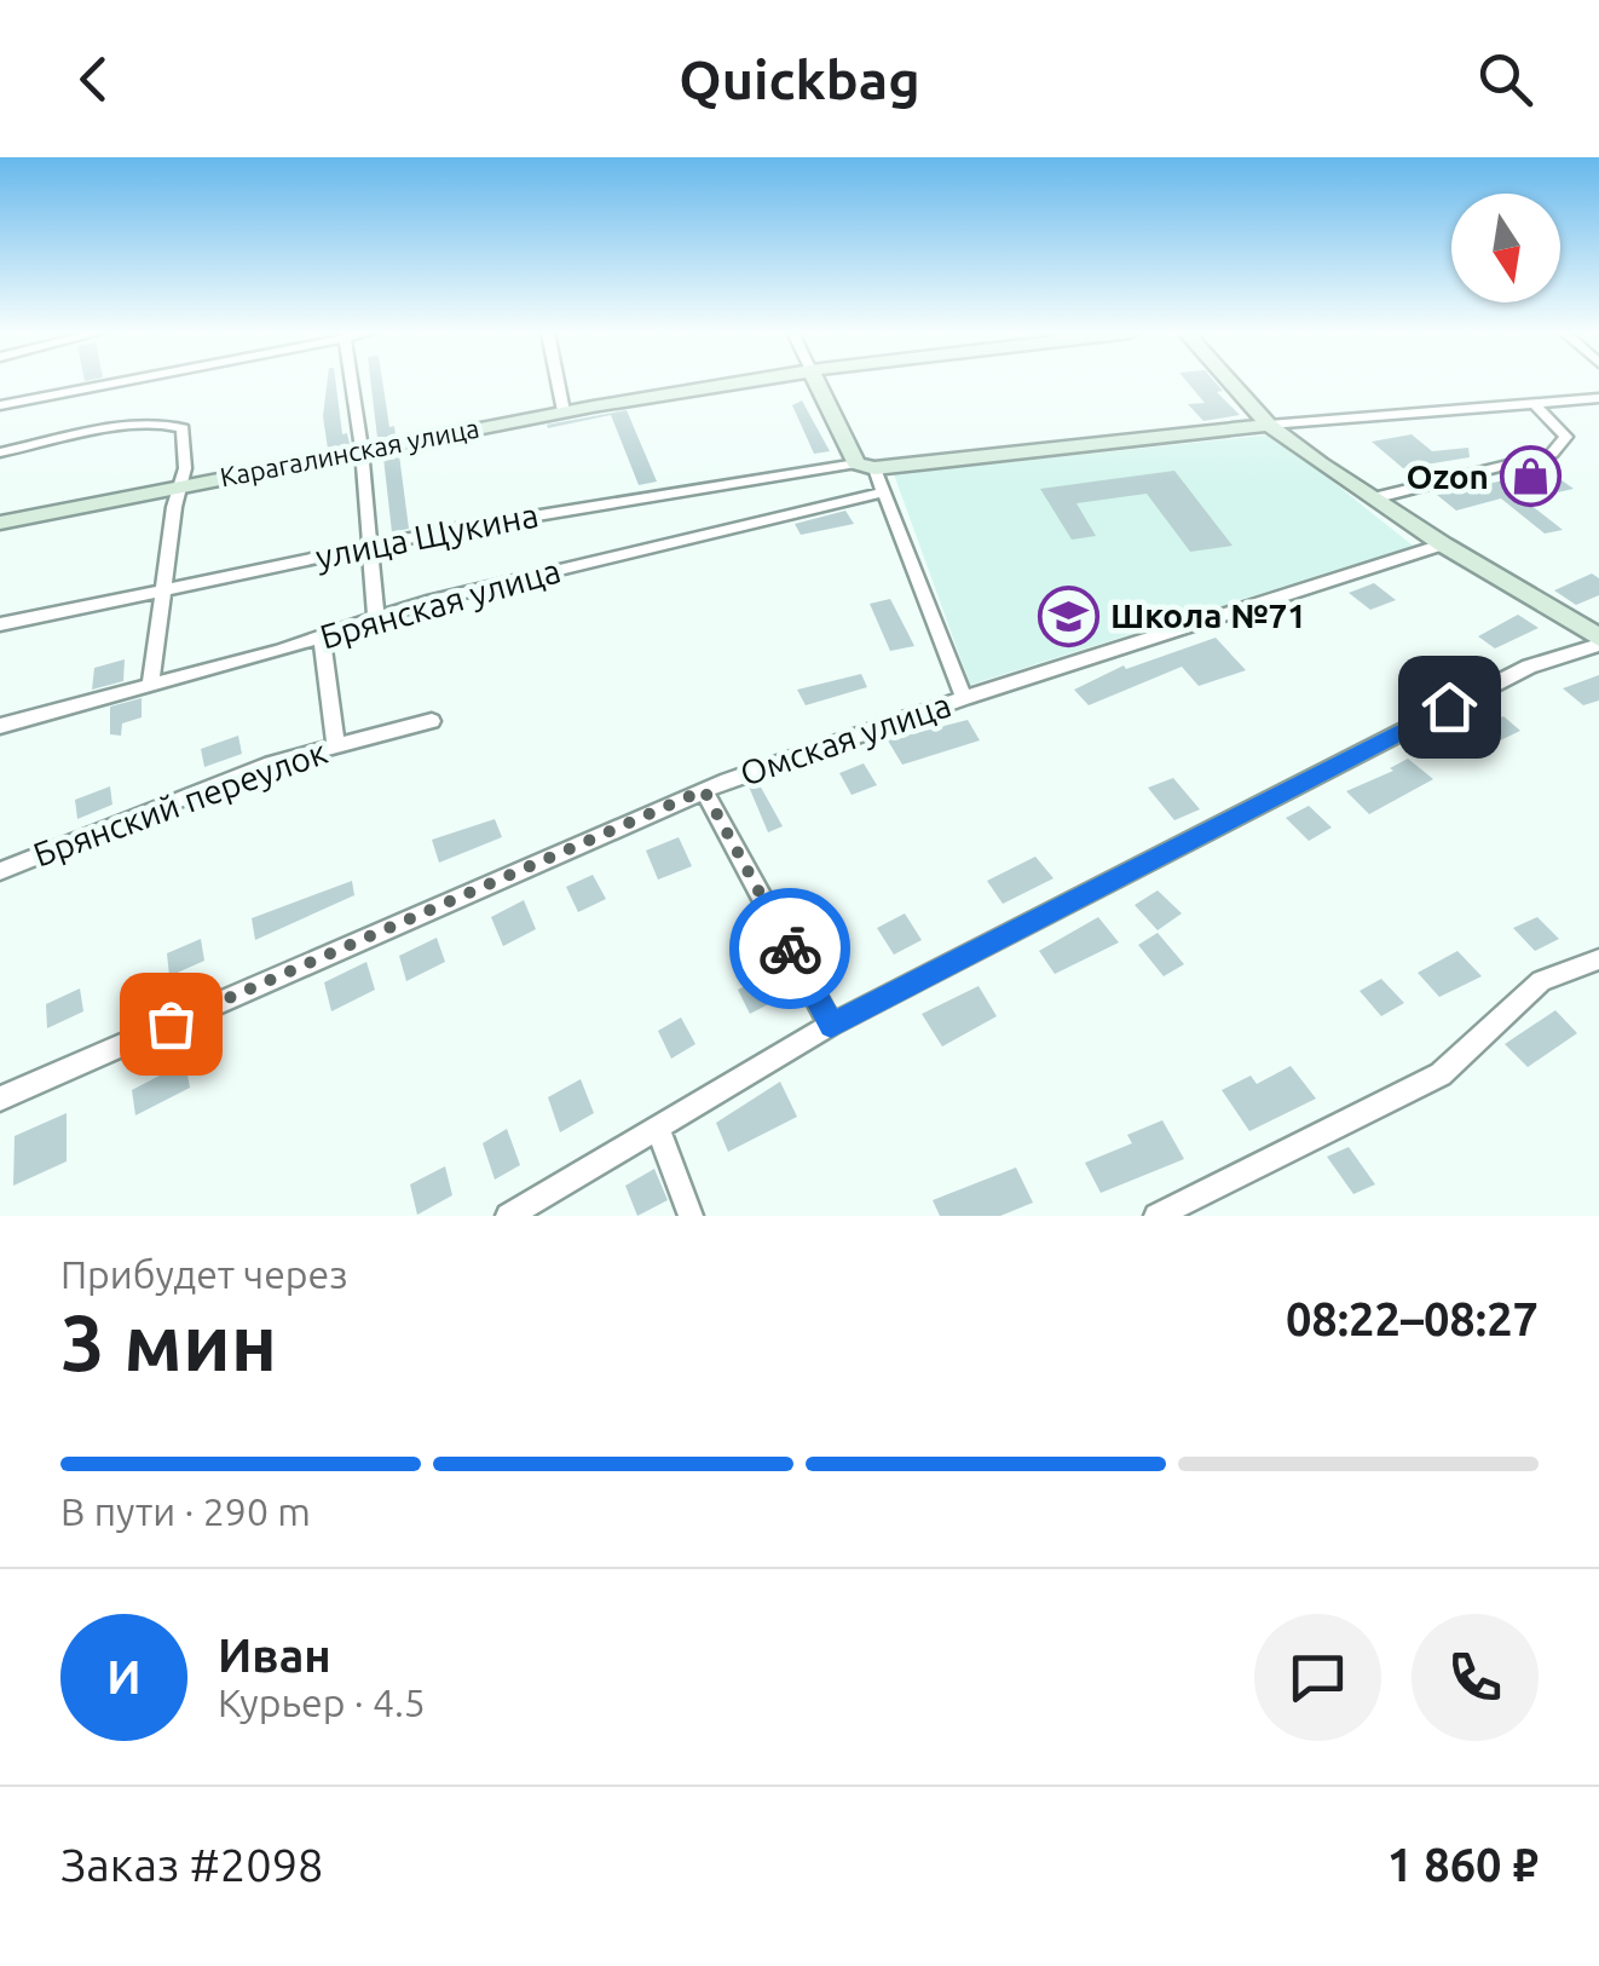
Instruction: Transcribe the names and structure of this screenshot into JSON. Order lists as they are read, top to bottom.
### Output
{
  "streets": {
    "street": [
      "Карагалинская улица",
      "улица Щукина",
      "Брянская улица",
      "Омская улица",
      "Брянский переулок"
    ]
  },
  "places": {
    "shop": ["Ozon"],
    "school or university": ["Школа №71"]
  },
  "north": "bottom",
  "page": {
    "header": "Quickbag",
    "heading": ["3 мин", "Прибудет через", "08:22–08:27"],
    "panel": [
      "Иван",
      "Курьер · 4.5",
      "Заказ #2098",
      "1 860 ₽"
    ],
    "bar": "В пути · 290 m",
    "round": "И"
  }
}
